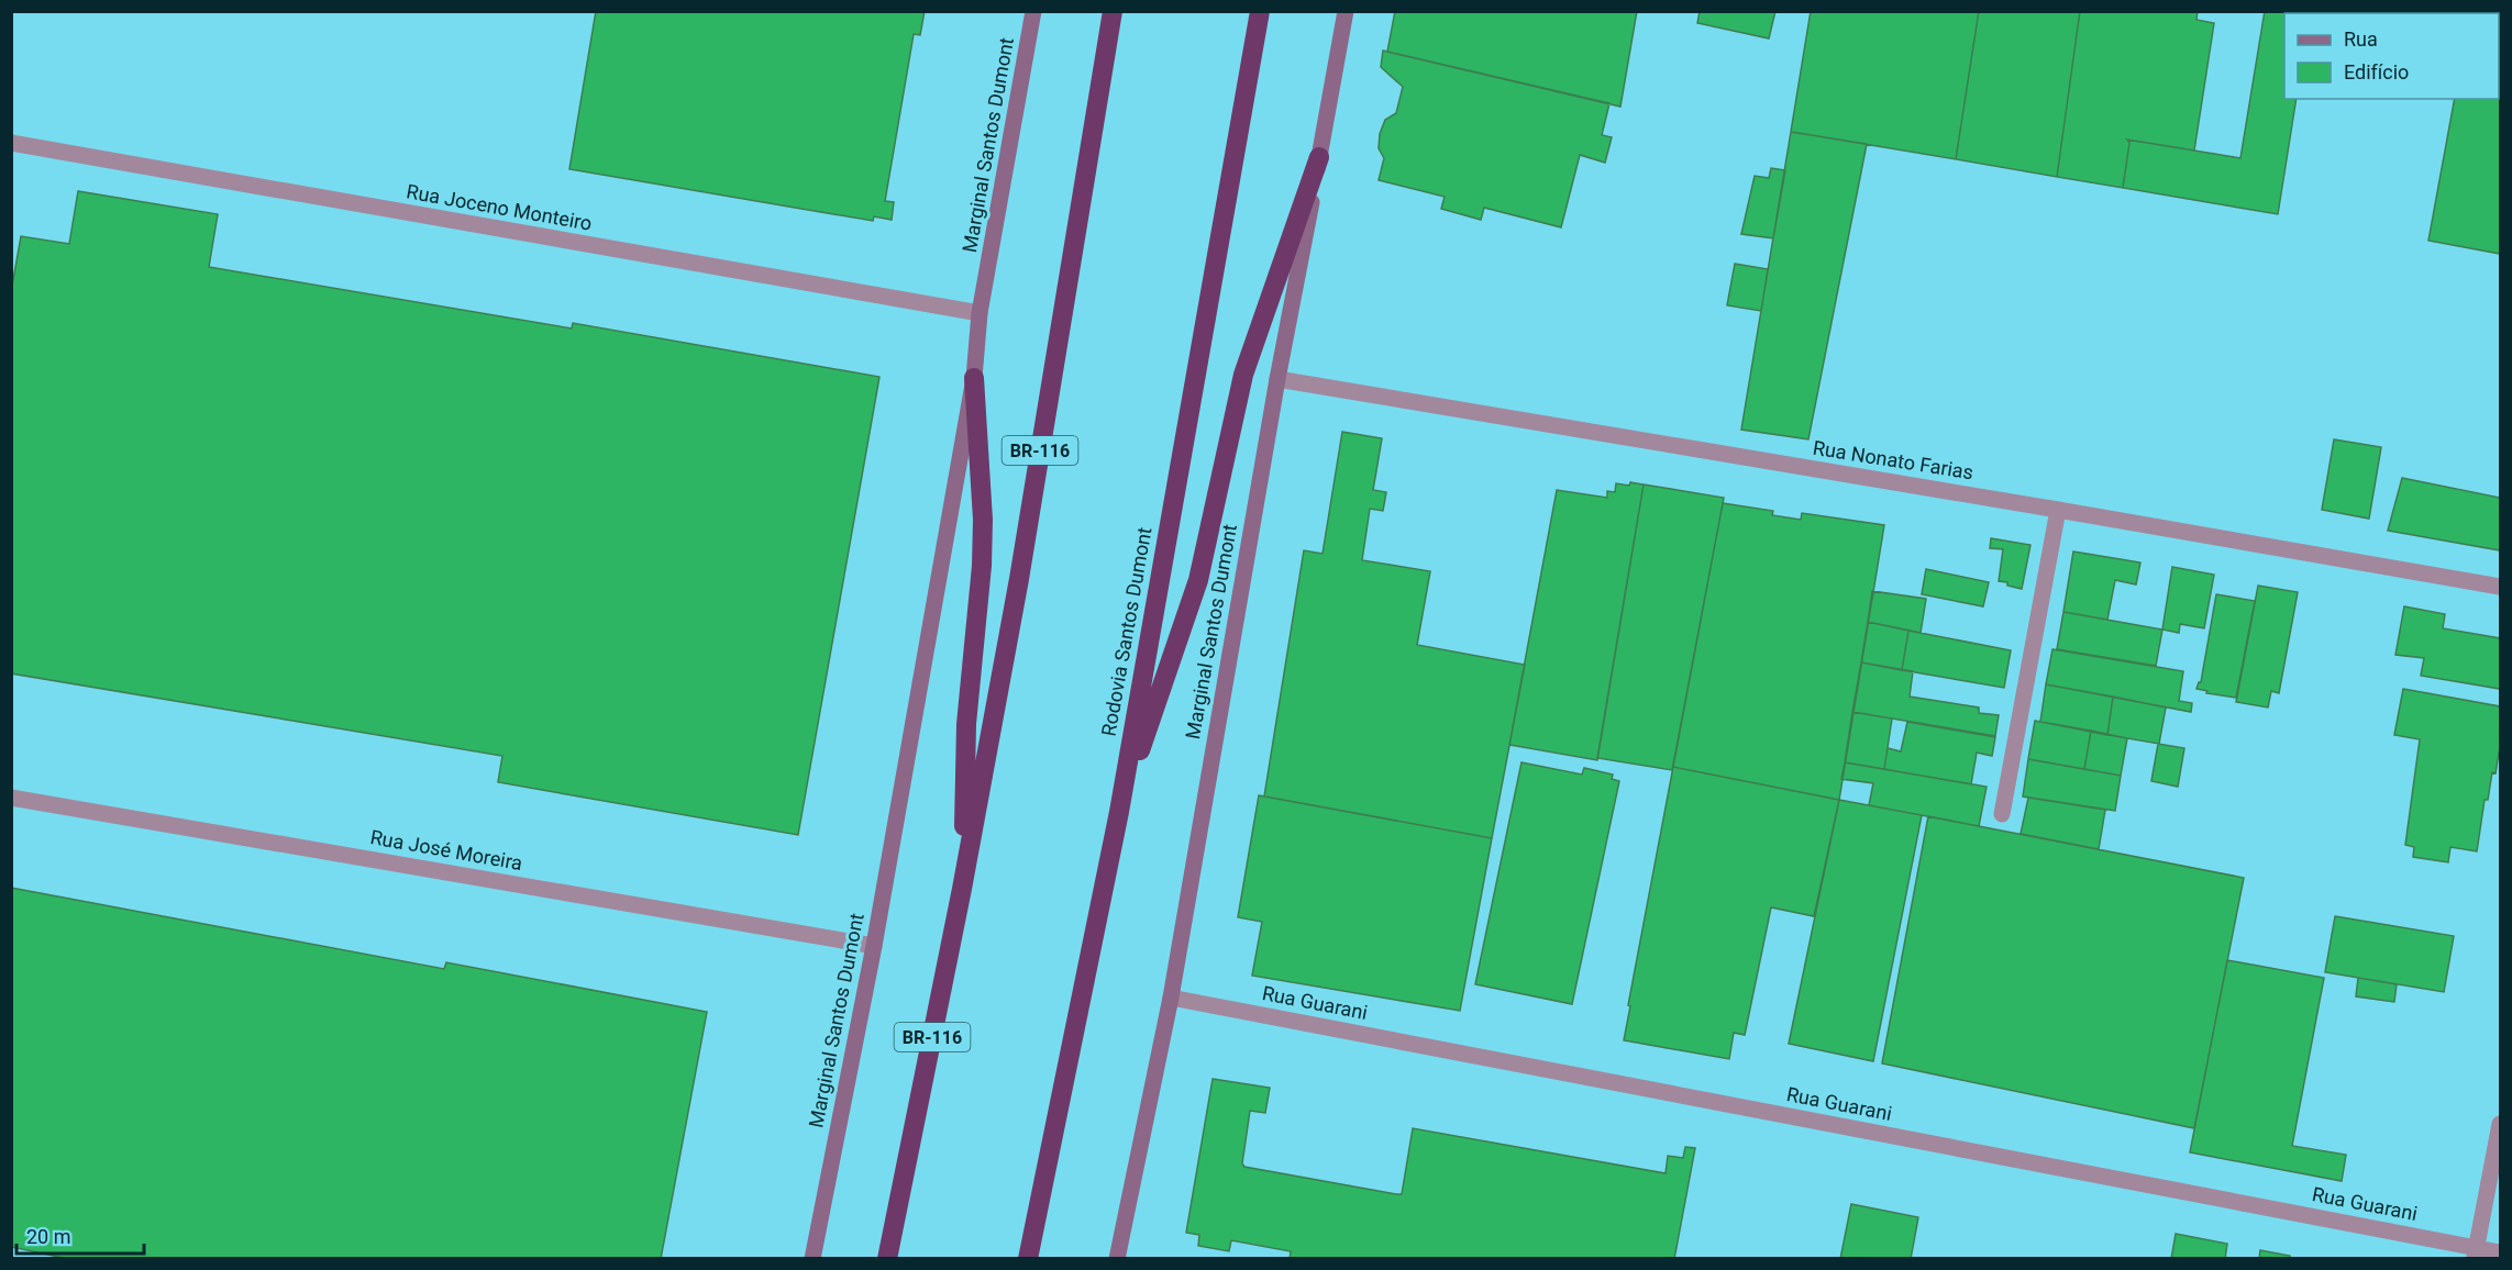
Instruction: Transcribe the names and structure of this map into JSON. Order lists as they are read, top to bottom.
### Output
{
  "streets": {
    "highway": ["BR-116", "Rodovia Santos Dumont"],
    "main road": ["Marginal Santos Dumont"],
    "street": [
      "Rua Joceno Monteiro",
      "Rua Nonato Farias",
      "Rua José Moreira",
      "Rua Guarani"
    ]
  },
  "crossings": [
    ["Marginal Santos Dumont", "Rua Joceno Monteiro"],
    ["Marginal Santos Dumont", "Rua Nonato Farias"],
    ["Marginal Santos Dumont", "Rua José Moreira"],
    ["Marginal Santos Dumont", "Rua Guarani"]
  ],
  "legend": ["Rua", "Edifício"],
  "scale_bar": "20 m"
}
